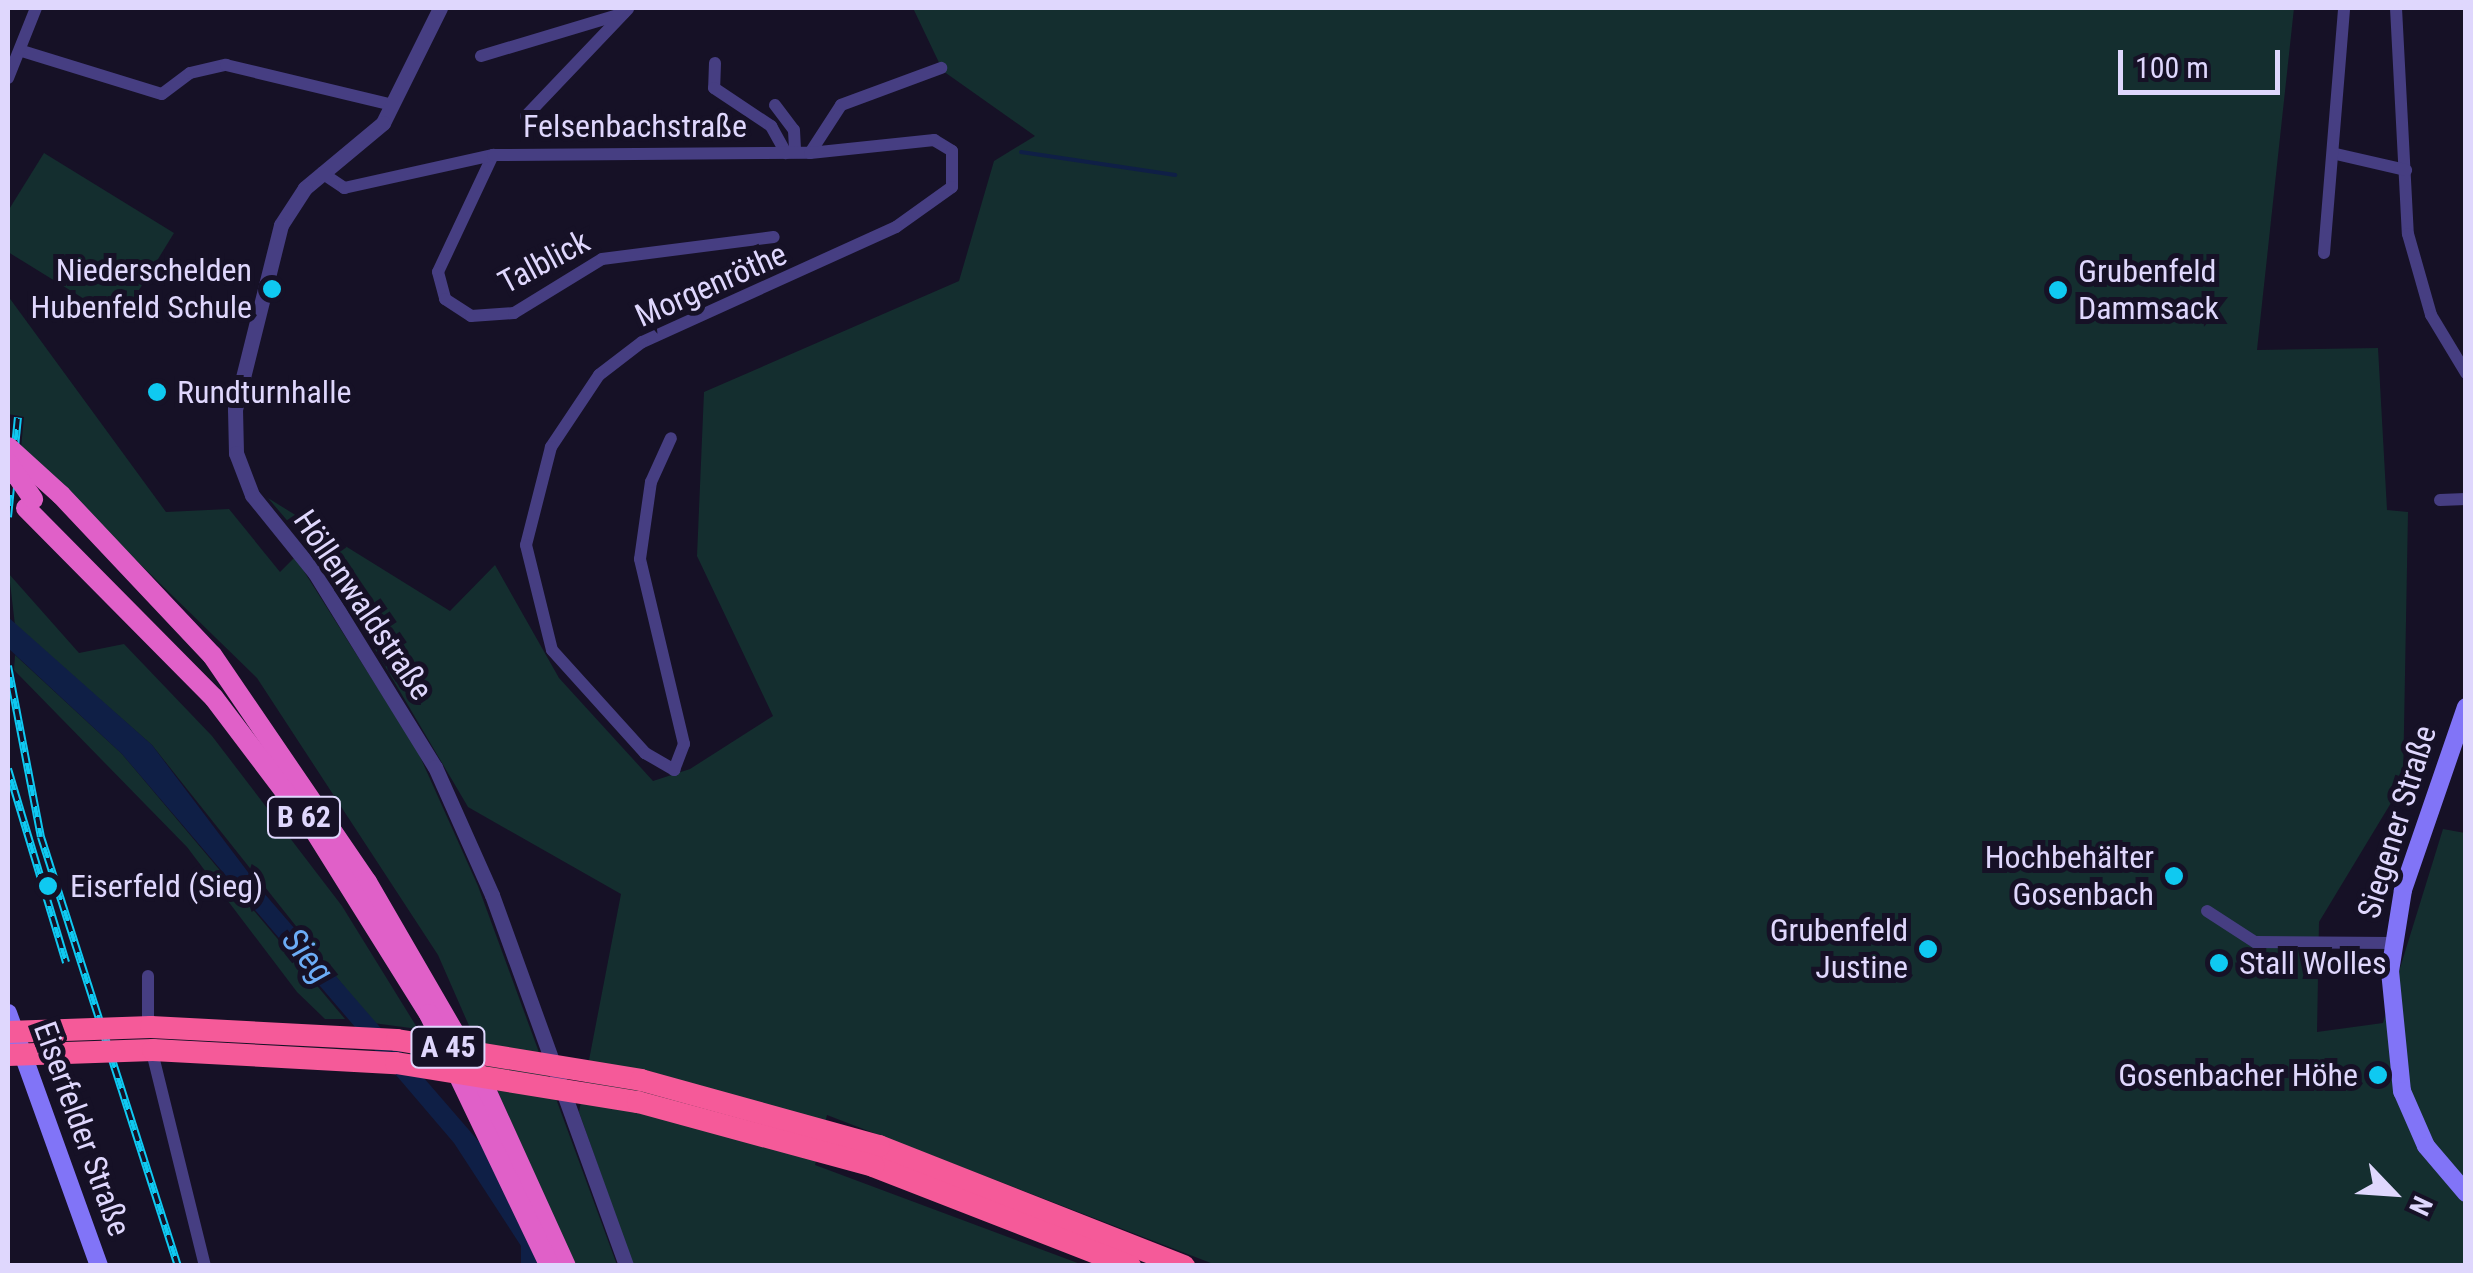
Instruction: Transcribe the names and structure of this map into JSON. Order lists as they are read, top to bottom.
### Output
{
  "streets": {
    "highway": ["B 62", "A 45"],
    "main road": ["Siegener Straße", "Eiserfelder Straße"],
    "street": [
      "Felsenbachstraße",
      "Talblick",
      "Morgenröthe",
      "Höllenwaldstraße"
    ]
  },
  "crossings": [
    ["Felsenbachstraße", "Talblick"],
    ["Felsenbachstraße", "Morgenröthe"],
    ["Felsenbachstraße", "Höllenwaldstraße"]
  ],
  "water": ["Sieg"],
  "places": [
    "Niederschelden Hubenfeld Schule",
    "Grubenfeld Dammsack",
    "Rundturnhalle",
    "Hochbehälter Gosenbach",
    "Eiserfeld (Sieg)",
    "Grubenfeld Justine",
    "Stall Wolles",
    "Gosenbacher Höhe"
  ],
  "scale_bar": "100 m",
  "north": "bottom right"
}
